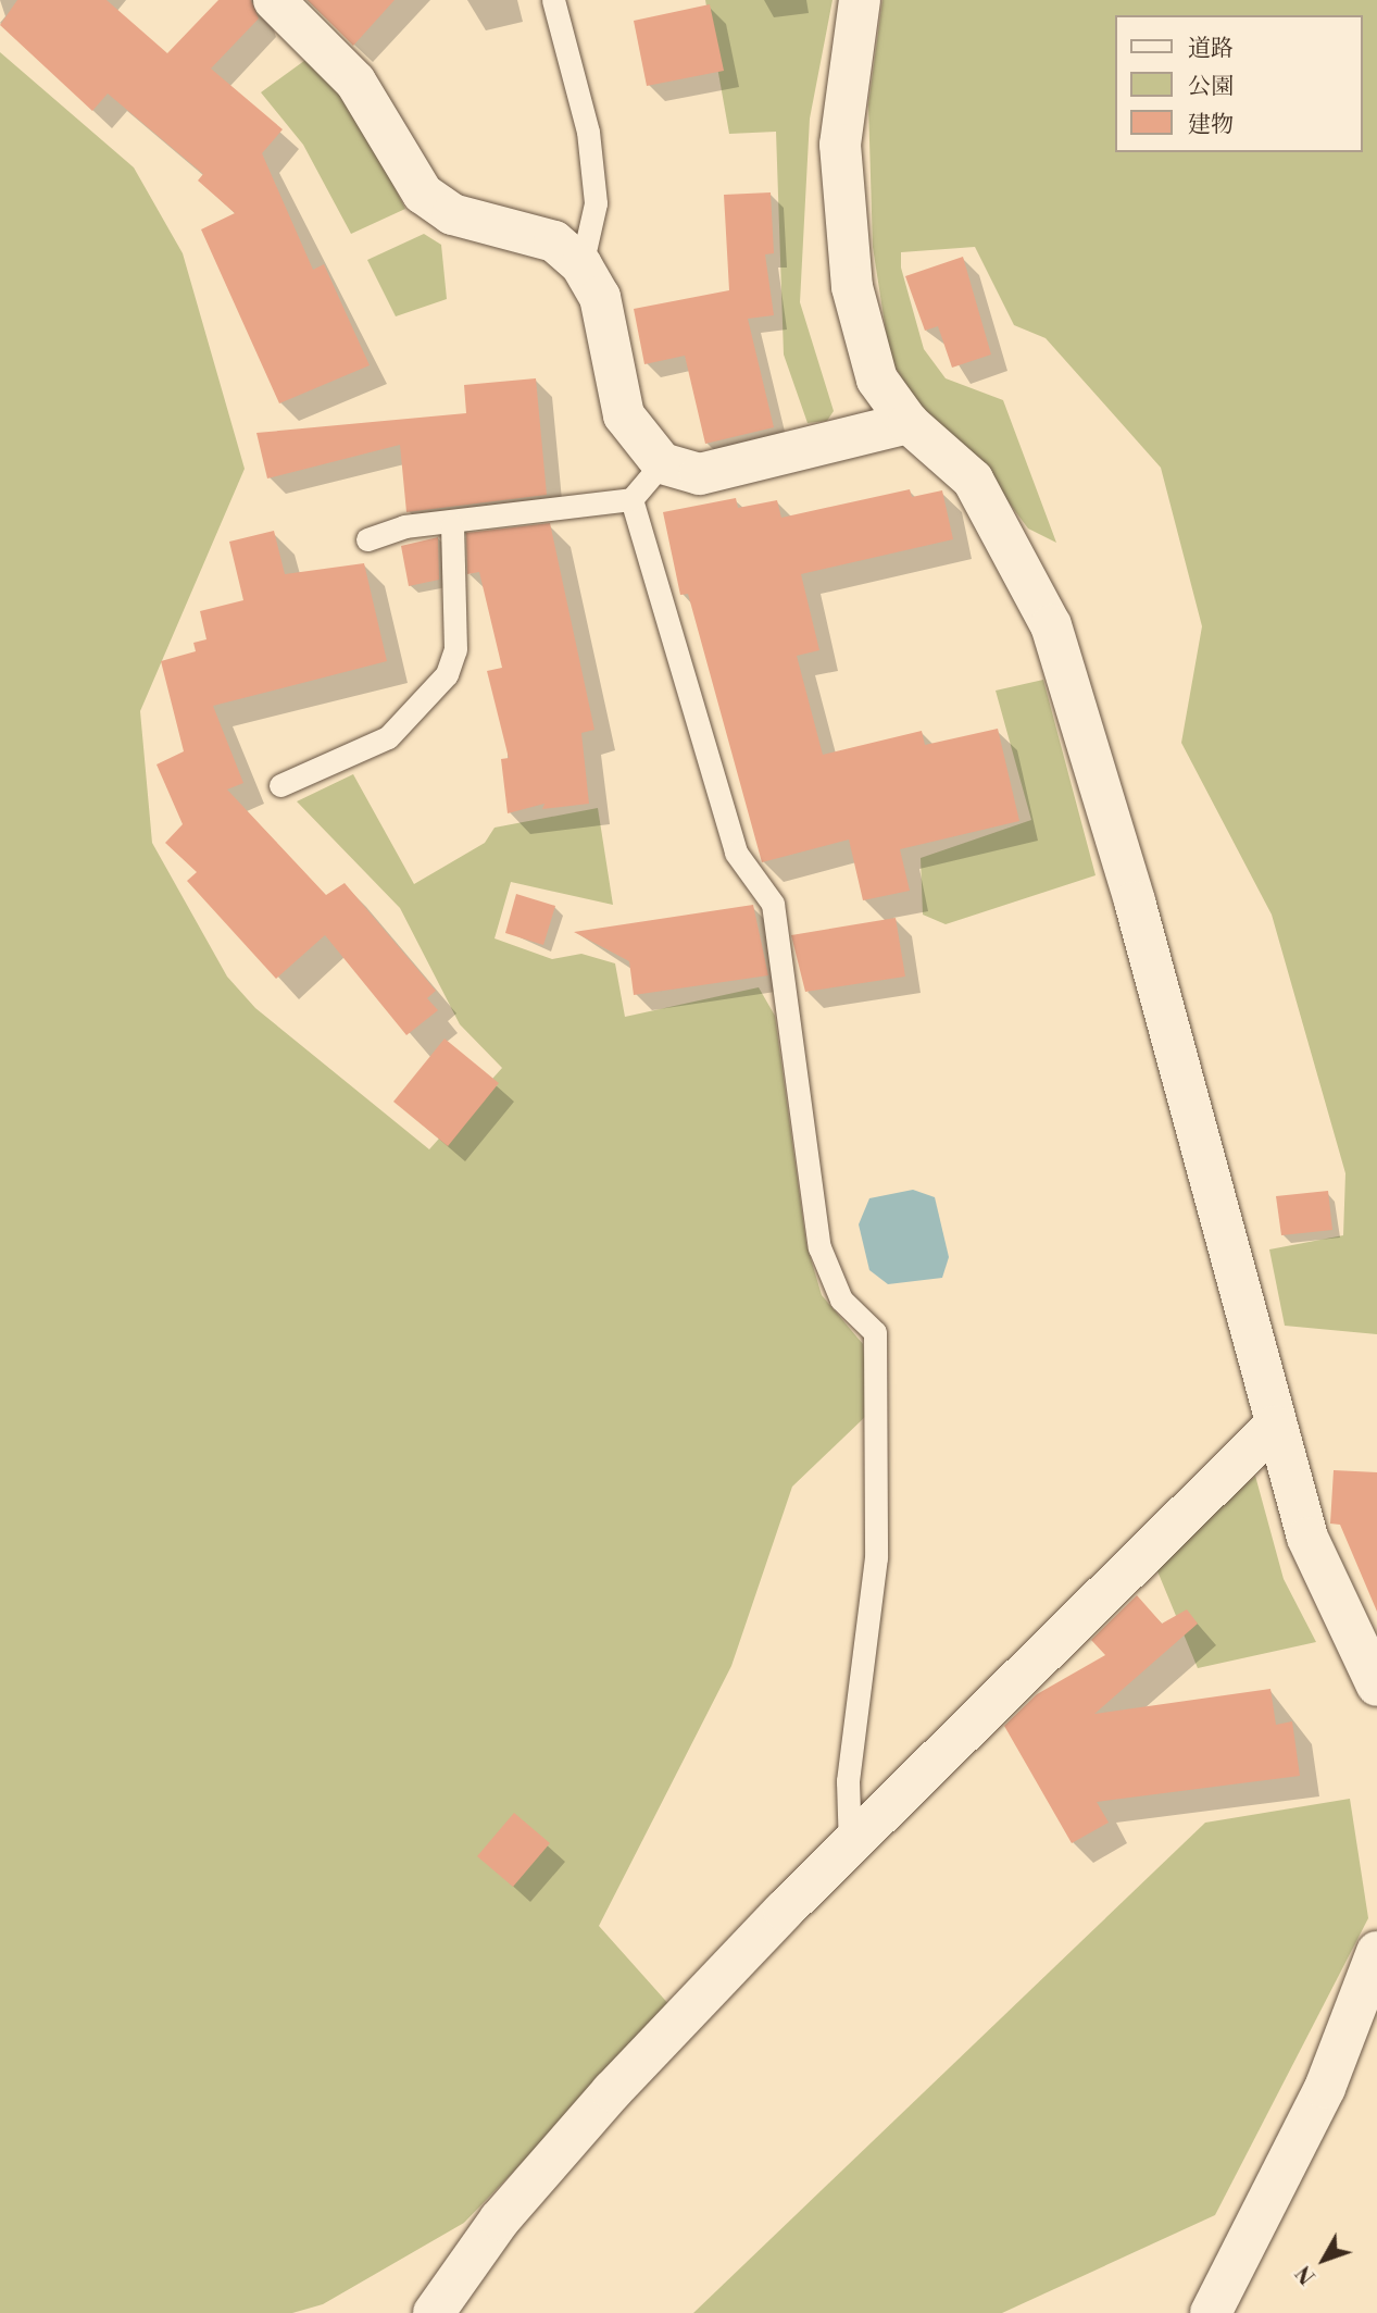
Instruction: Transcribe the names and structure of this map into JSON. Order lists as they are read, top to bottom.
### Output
{
  "legend": ["道路", "公園", "建物"],
  "north": "bottom left"
}
